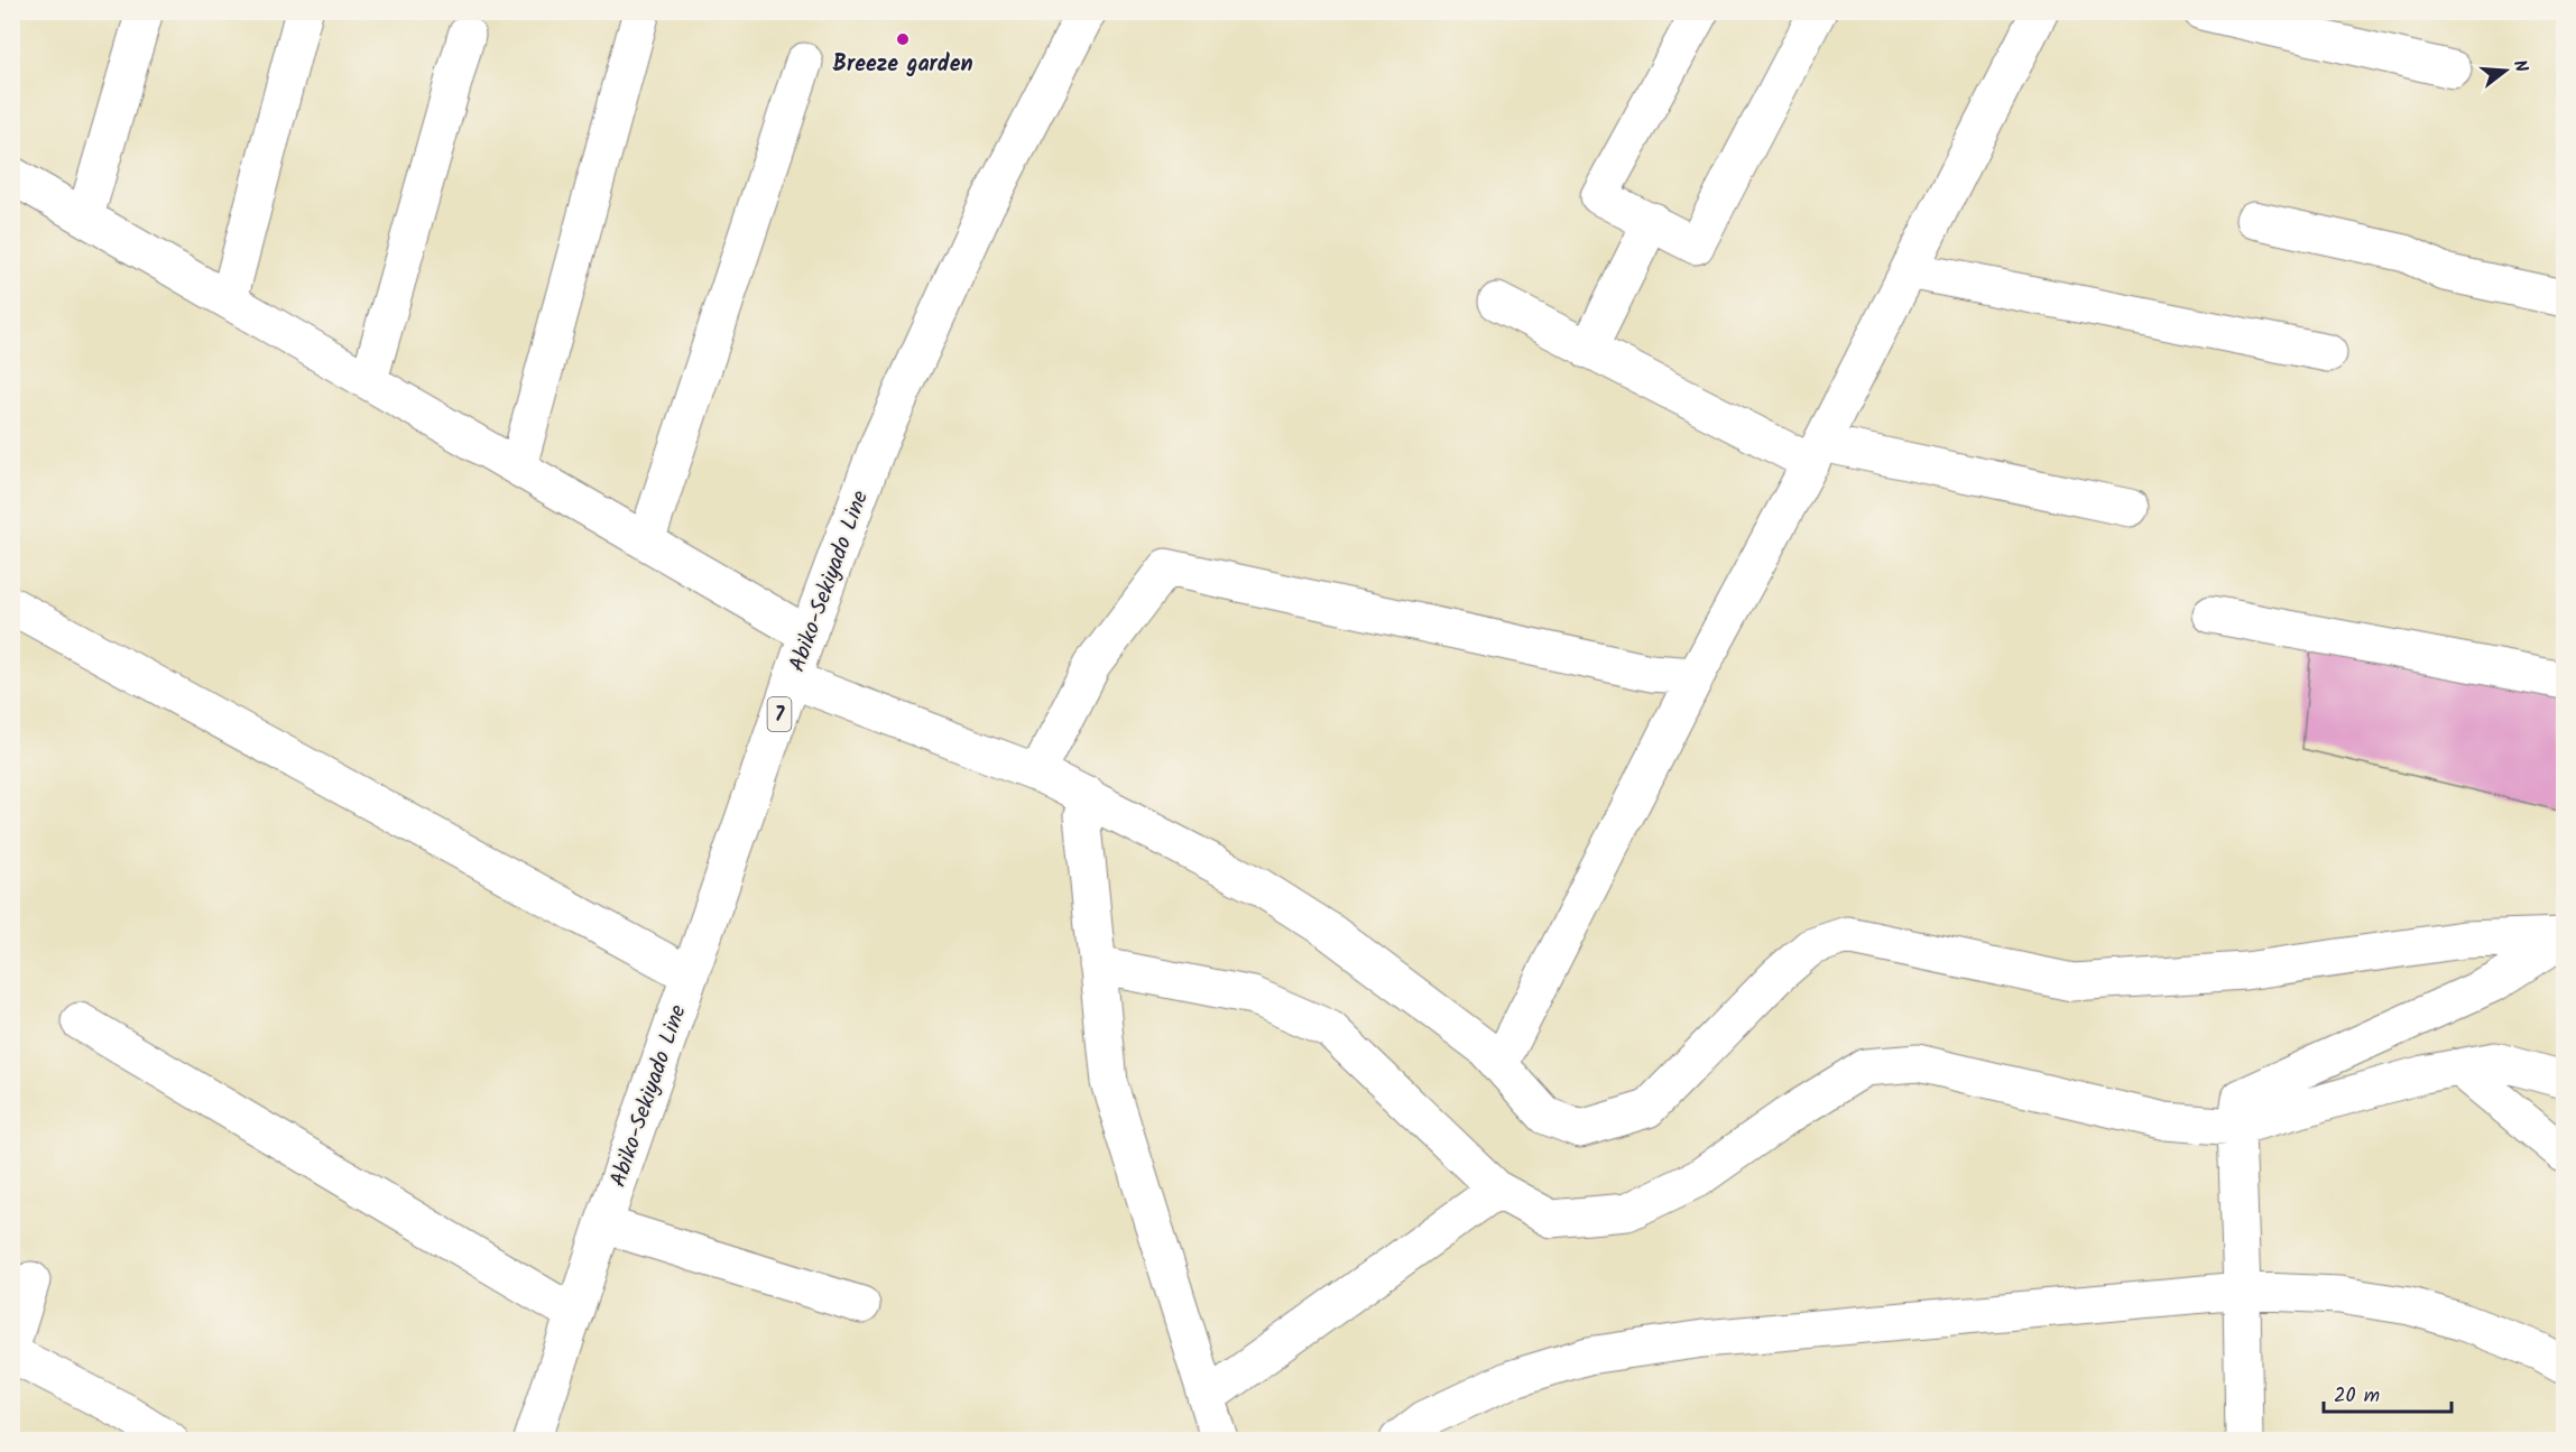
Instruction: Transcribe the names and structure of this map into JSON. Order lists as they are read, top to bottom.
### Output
{
  "streets": {
    "street": ["Abiko-Sekiyado Line", "7"]
  },
  "places": ["Breeze garden"],
  "scale_bar": "20 m",
  "north": "right"
}
